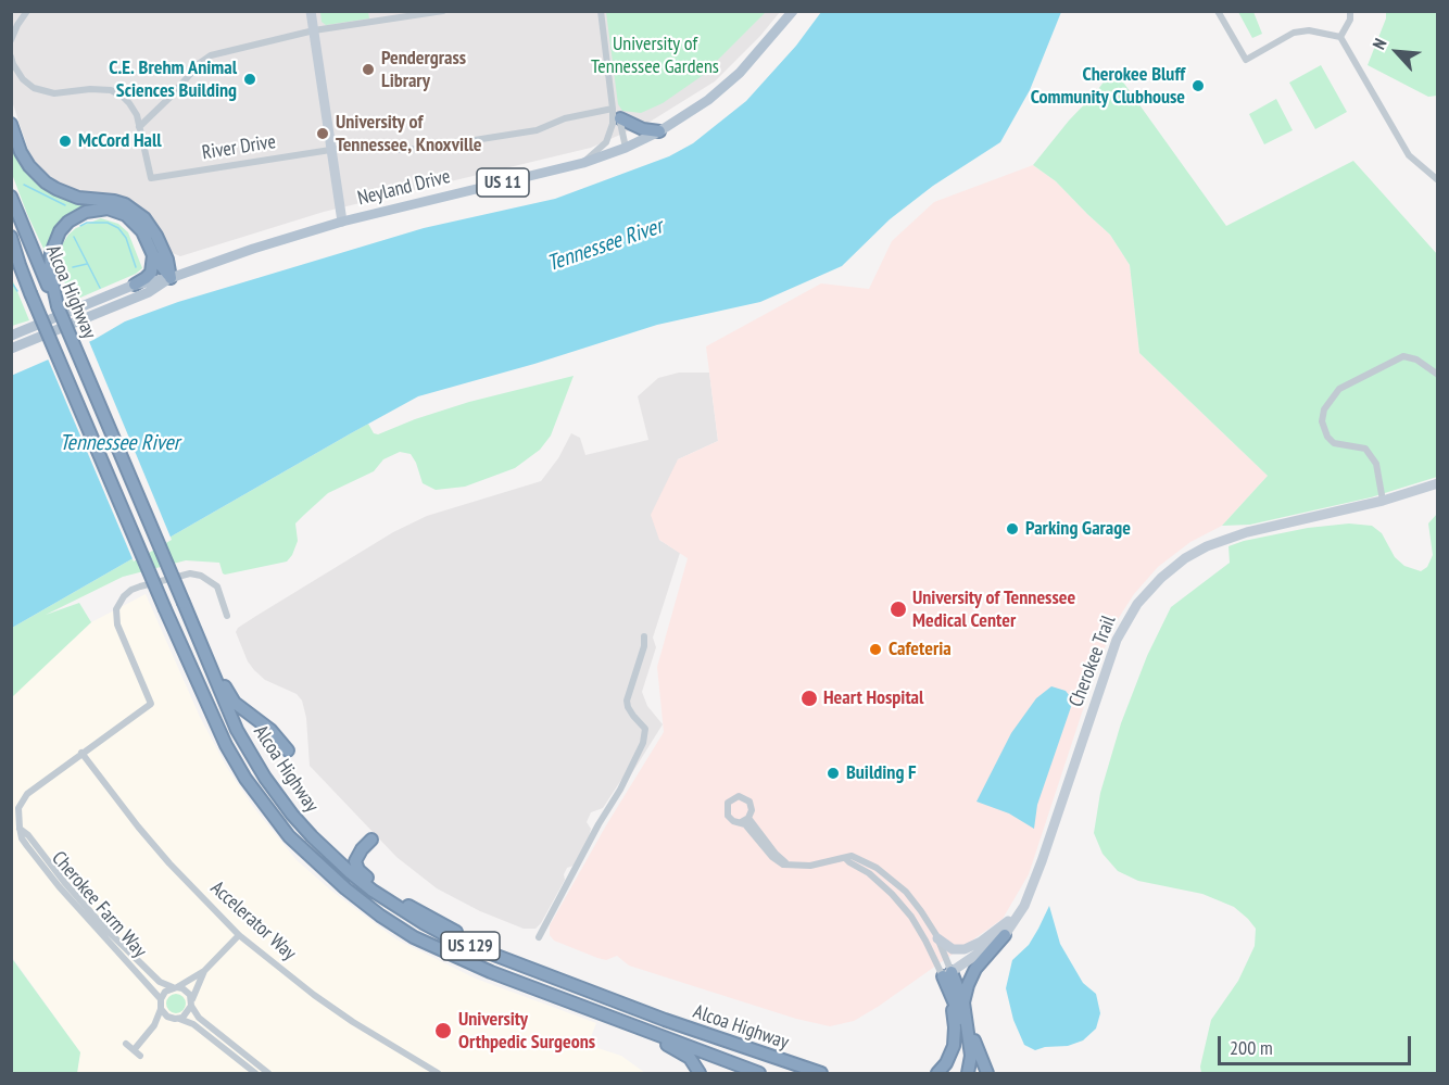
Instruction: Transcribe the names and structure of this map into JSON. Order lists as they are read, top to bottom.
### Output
{
  "streets": {
    "highway": ["Alcoa Highway", "US 129"],
    "main road": ["US 11", "Neyland Drive"],
    "street": [
      "River Drive",
      "Cherokee Trail",
      "Cherokee Farm Way",
      "Accelerator Way"
    ]
  },
  "water": ["Tennessee River"],
  "parks": ["University of Tennessee Gardens"],
  "places": [
    "Pendergrass Library",
    "C.E. Brehm Animal Sciences Building",
    "Cherokee Bluff Community Clubhouse",
    "University of Tennessee, Knoxville",
    "McCord Hall",
    "Parking Garage",
    "University of Tennessee Medical Center",
    "Cafeteria",
    "Heart Hospital",
    "Building F",
    "University Orthpedic Surgeons"
  ],
  "scale_bar": "200 m",
  "north": "top left"
}
